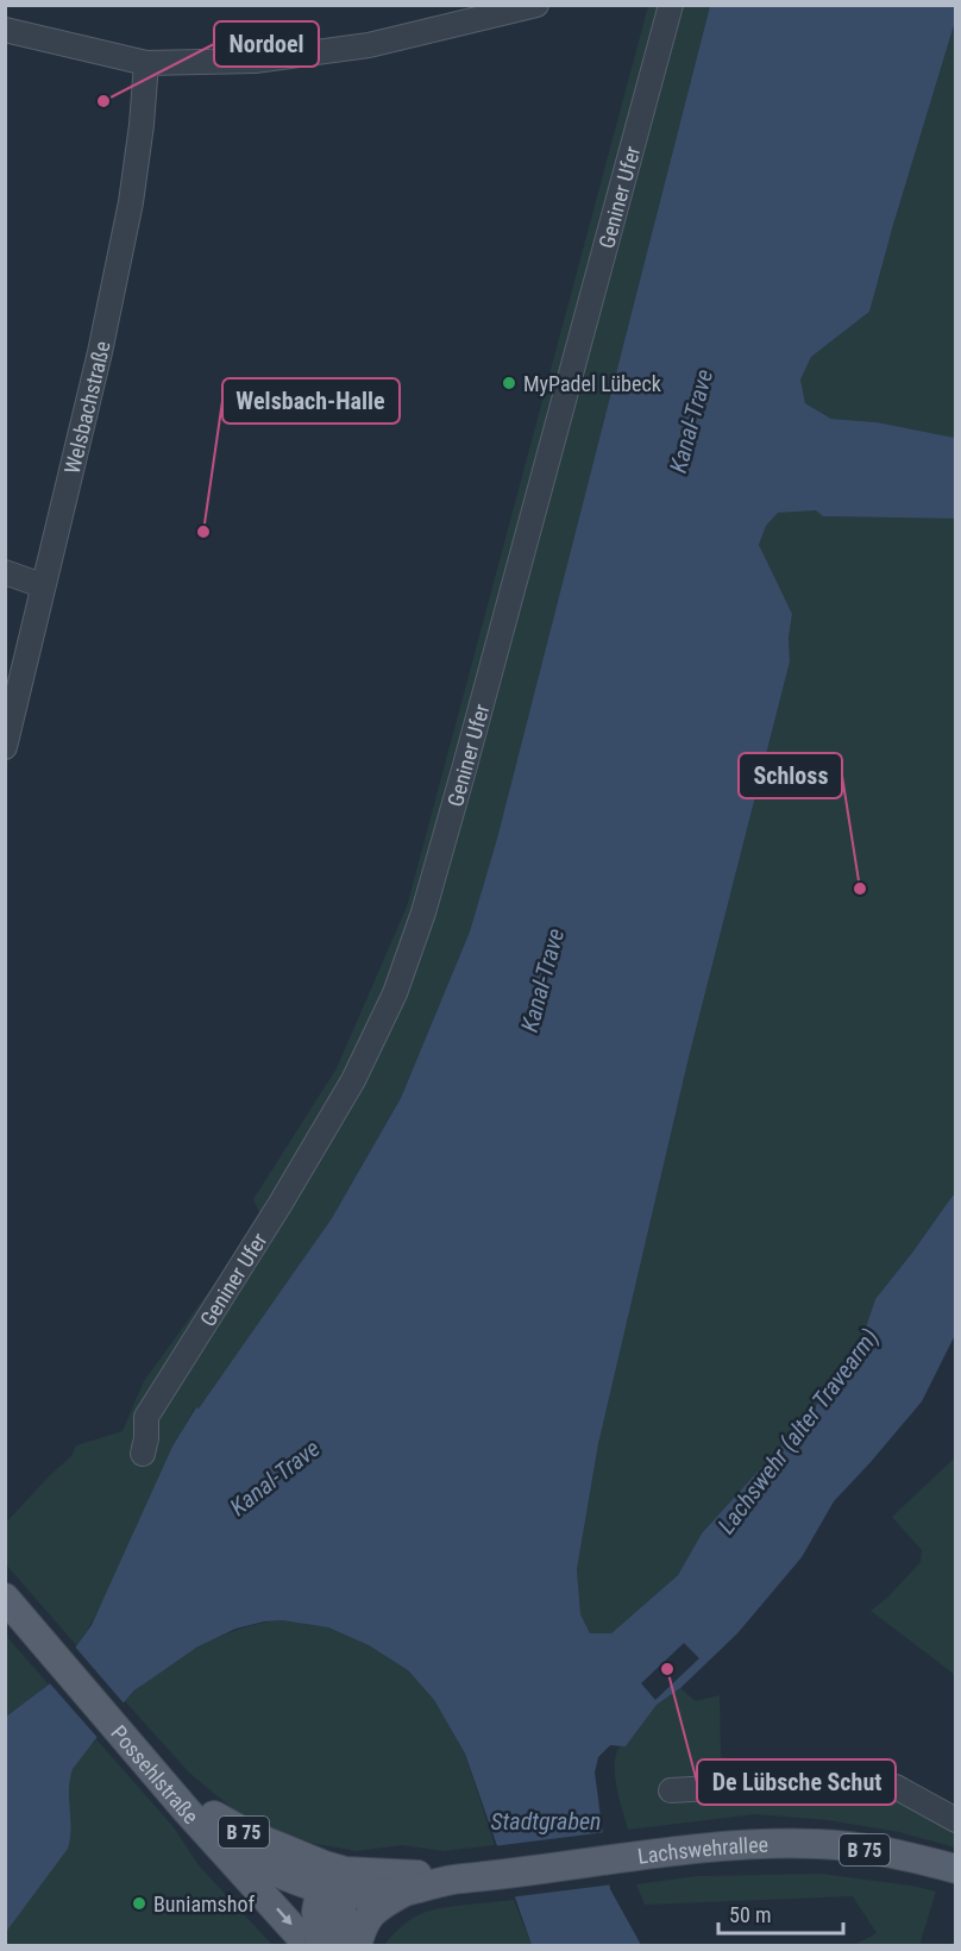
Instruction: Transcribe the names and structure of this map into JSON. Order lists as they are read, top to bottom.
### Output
{
  "streets": {
    "main road": ["Possehlstraße", "B 75", "Lachswehrallee"],
    "street": ["Geniner Ufer", "Welsbachstraße"]
  },
  "crossings": [
    ["Possehlstraße", "Lachswehrallee"]
  ],
  "water": ["Kanal-Trave", "Lachswehr (alter Travearm)", "Stadtgraben"],
  "places": [
    "Nordoel",
    "MyPadel Lübeck",
    "Welsbach-Halle",
    "Schloss",
    "De Lübsche Schut",
    "Buniamshof"
  ],
  "scale_bar": "50 m"
}
